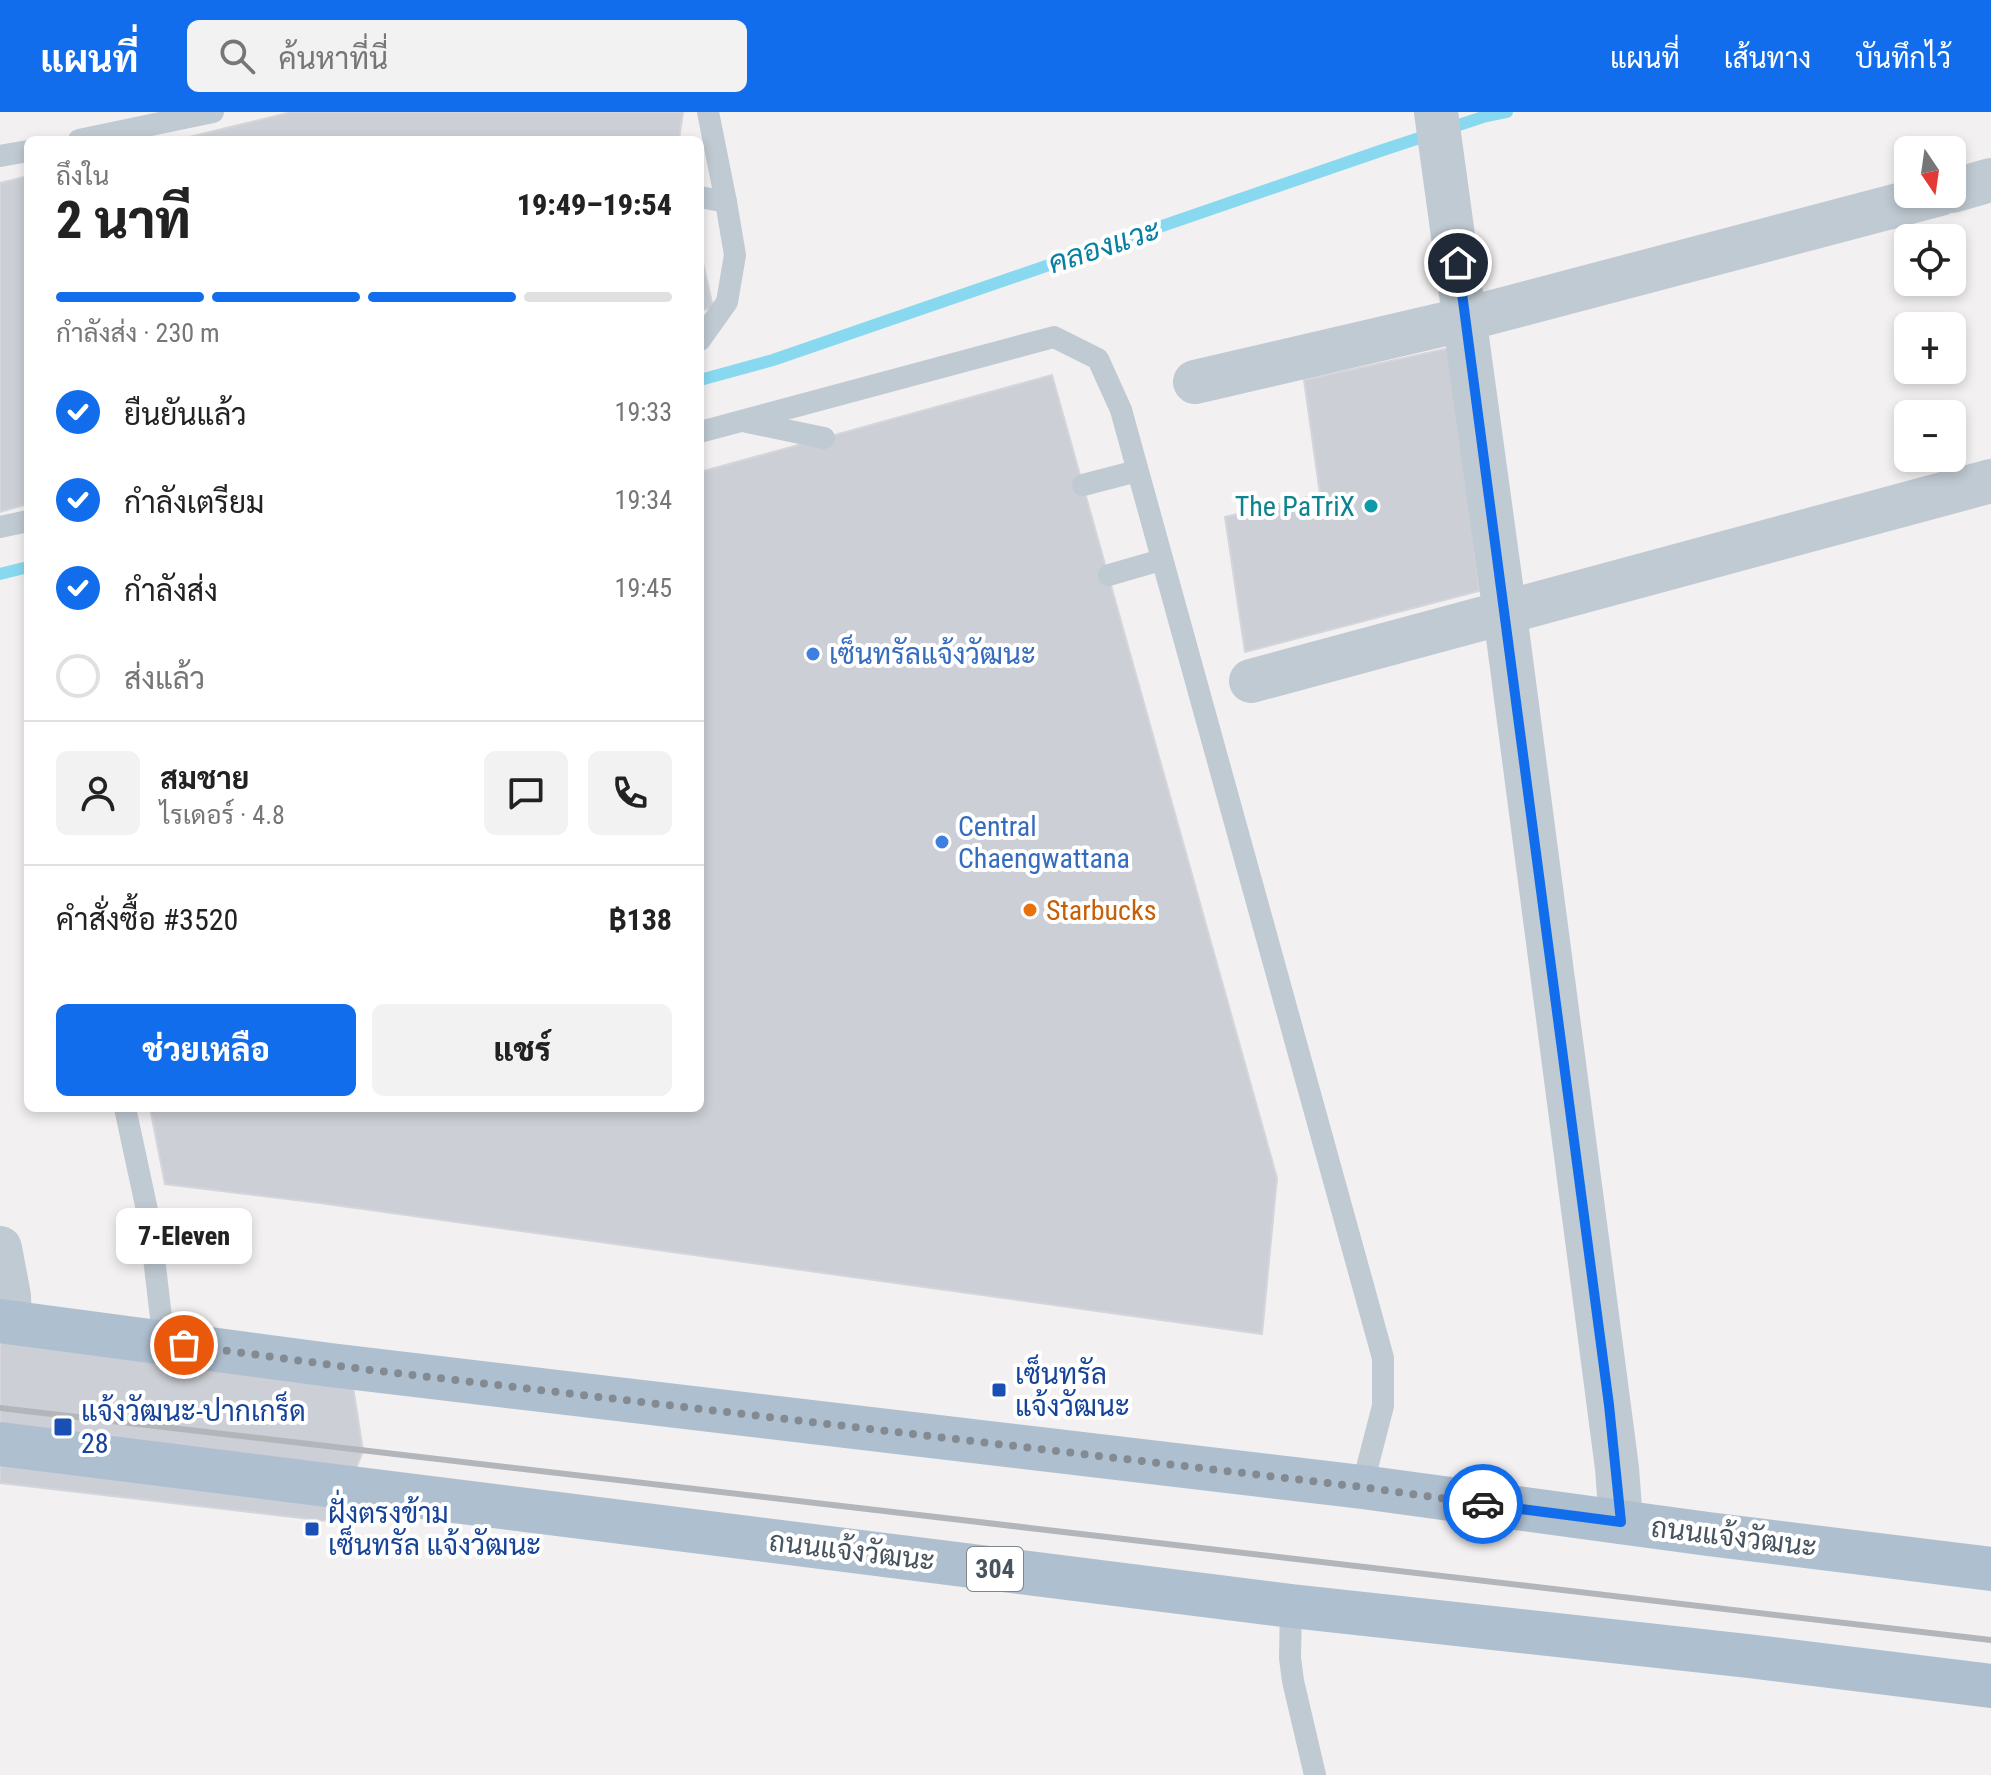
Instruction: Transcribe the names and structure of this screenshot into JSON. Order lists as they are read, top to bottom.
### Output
{
  "streets": {
    "main road": ["ถนนแจ้งวัฒนะ", "304"]
  },
  "water": ["คลองแวะ"],
  "places": {
    "other": [
      "The PaTriX",
      "เซ็นทรัลแจ้งวัฒนะ",
      "Central Chaengwattana",
      "Starbucks",
      "7-Eleven"
    ],
    "transit": ["เซ็นทรัล แจ้งวัฒนะ", "แจ้งวัฒนะ-ปากเกร็ด 28", "ฝั่งตรงข้าม เซ็นทรัล แจ้งวัฒนะ"]
  },
  "north": "bottom",
  "page": {
    "header": "แผนที่",
    "search": "ค้นหาที่นี่",
    "nav": ["แผนที่", "เส้นทาง", "บันทึกไว้"],
    "map_buttons": ["+", "−"],
    "heading": ["2 นาที", "ถึงใน", "19:49–19:54"],
    "panel": [
      "สมชาย",
      "ไรเดอร์ · 4.8",
      "คำสั่งซื้อ #3520",
      "฿138"
    ],
    "bar": "กำลังส่ง · 230 m",
    "list": [
      ["ยืนยันแล้ว", "19:33"],
      ["กำลังเตรียม", "19:34"],
      ["กำลังส่ง", "19:45"],
      "ส่งแล้ว"
    ],
    "buttons": ["ช่วยเหลือ", "แชร์"],
    "bubble": "7-Eleven"
  }
}
